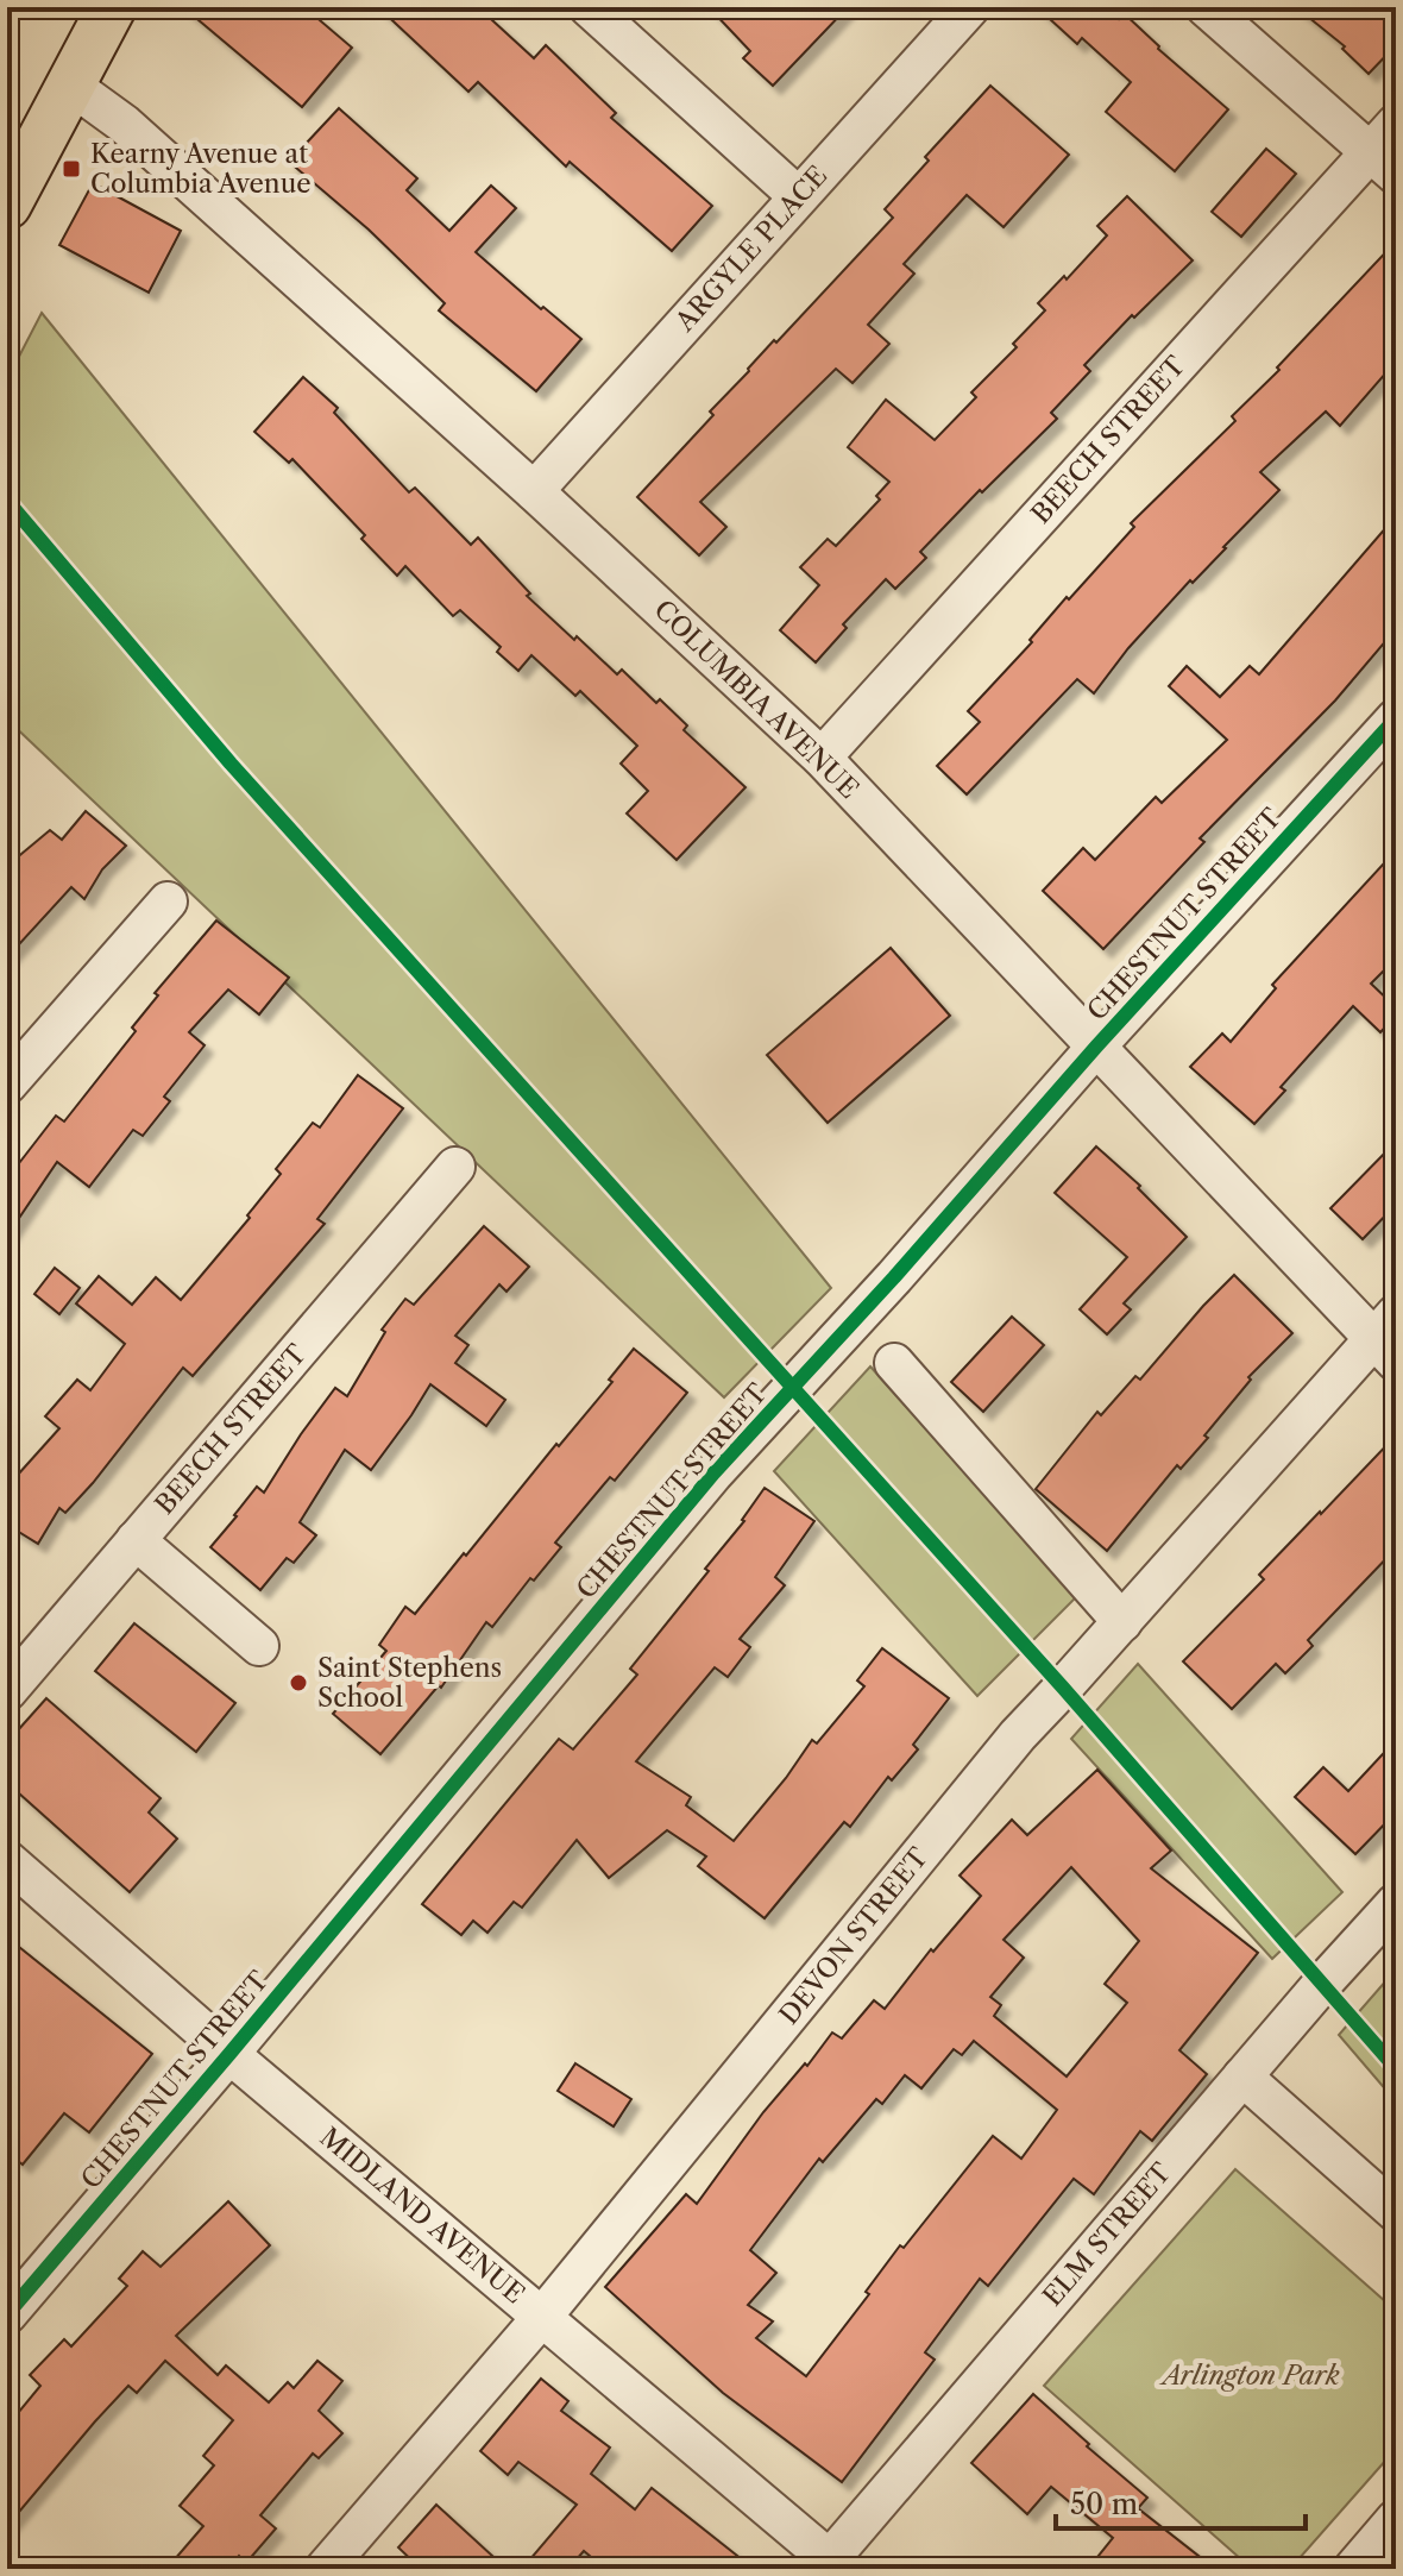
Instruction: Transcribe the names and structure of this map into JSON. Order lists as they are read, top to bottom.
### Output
{
  "streets": {
    "street": [
      "ARGYLE PLACE",
      "BEECH STREET",
      "COLUMBIA AVENUE",
      "CHESTNUT STREET",
      "DEVON STREET",
      "MIDLAND AVENUE",
      "ELM STREET"
    ]
  },
  "crossings": [
    ["ARGYLE PLACE", "COLUMBIA AVENUE"],
    ["BEECH STREET", "COLUMBIA AVENUE"],
    ["COLUMBIA AVENUE", "CHESTNUT STREET"],
    ["COLUMBIA AVENUE", "DEVON STREET"],
    ["CHESTNUT STREET", "MIDLAND AVENUE"],
    ["DEVON STREET", "MIDLAND AVENUE"],
    ["MIDLAND AVENUE", "ELM STREET"]
  ],
  "parks": ["Arlington Park"],
  "places": {
    "transit": ["Kearny Avenue at Columbia Avenue"],
    "other": ["Saint Stephens School"]
  },
  "scale_bar": "50 m"
}
